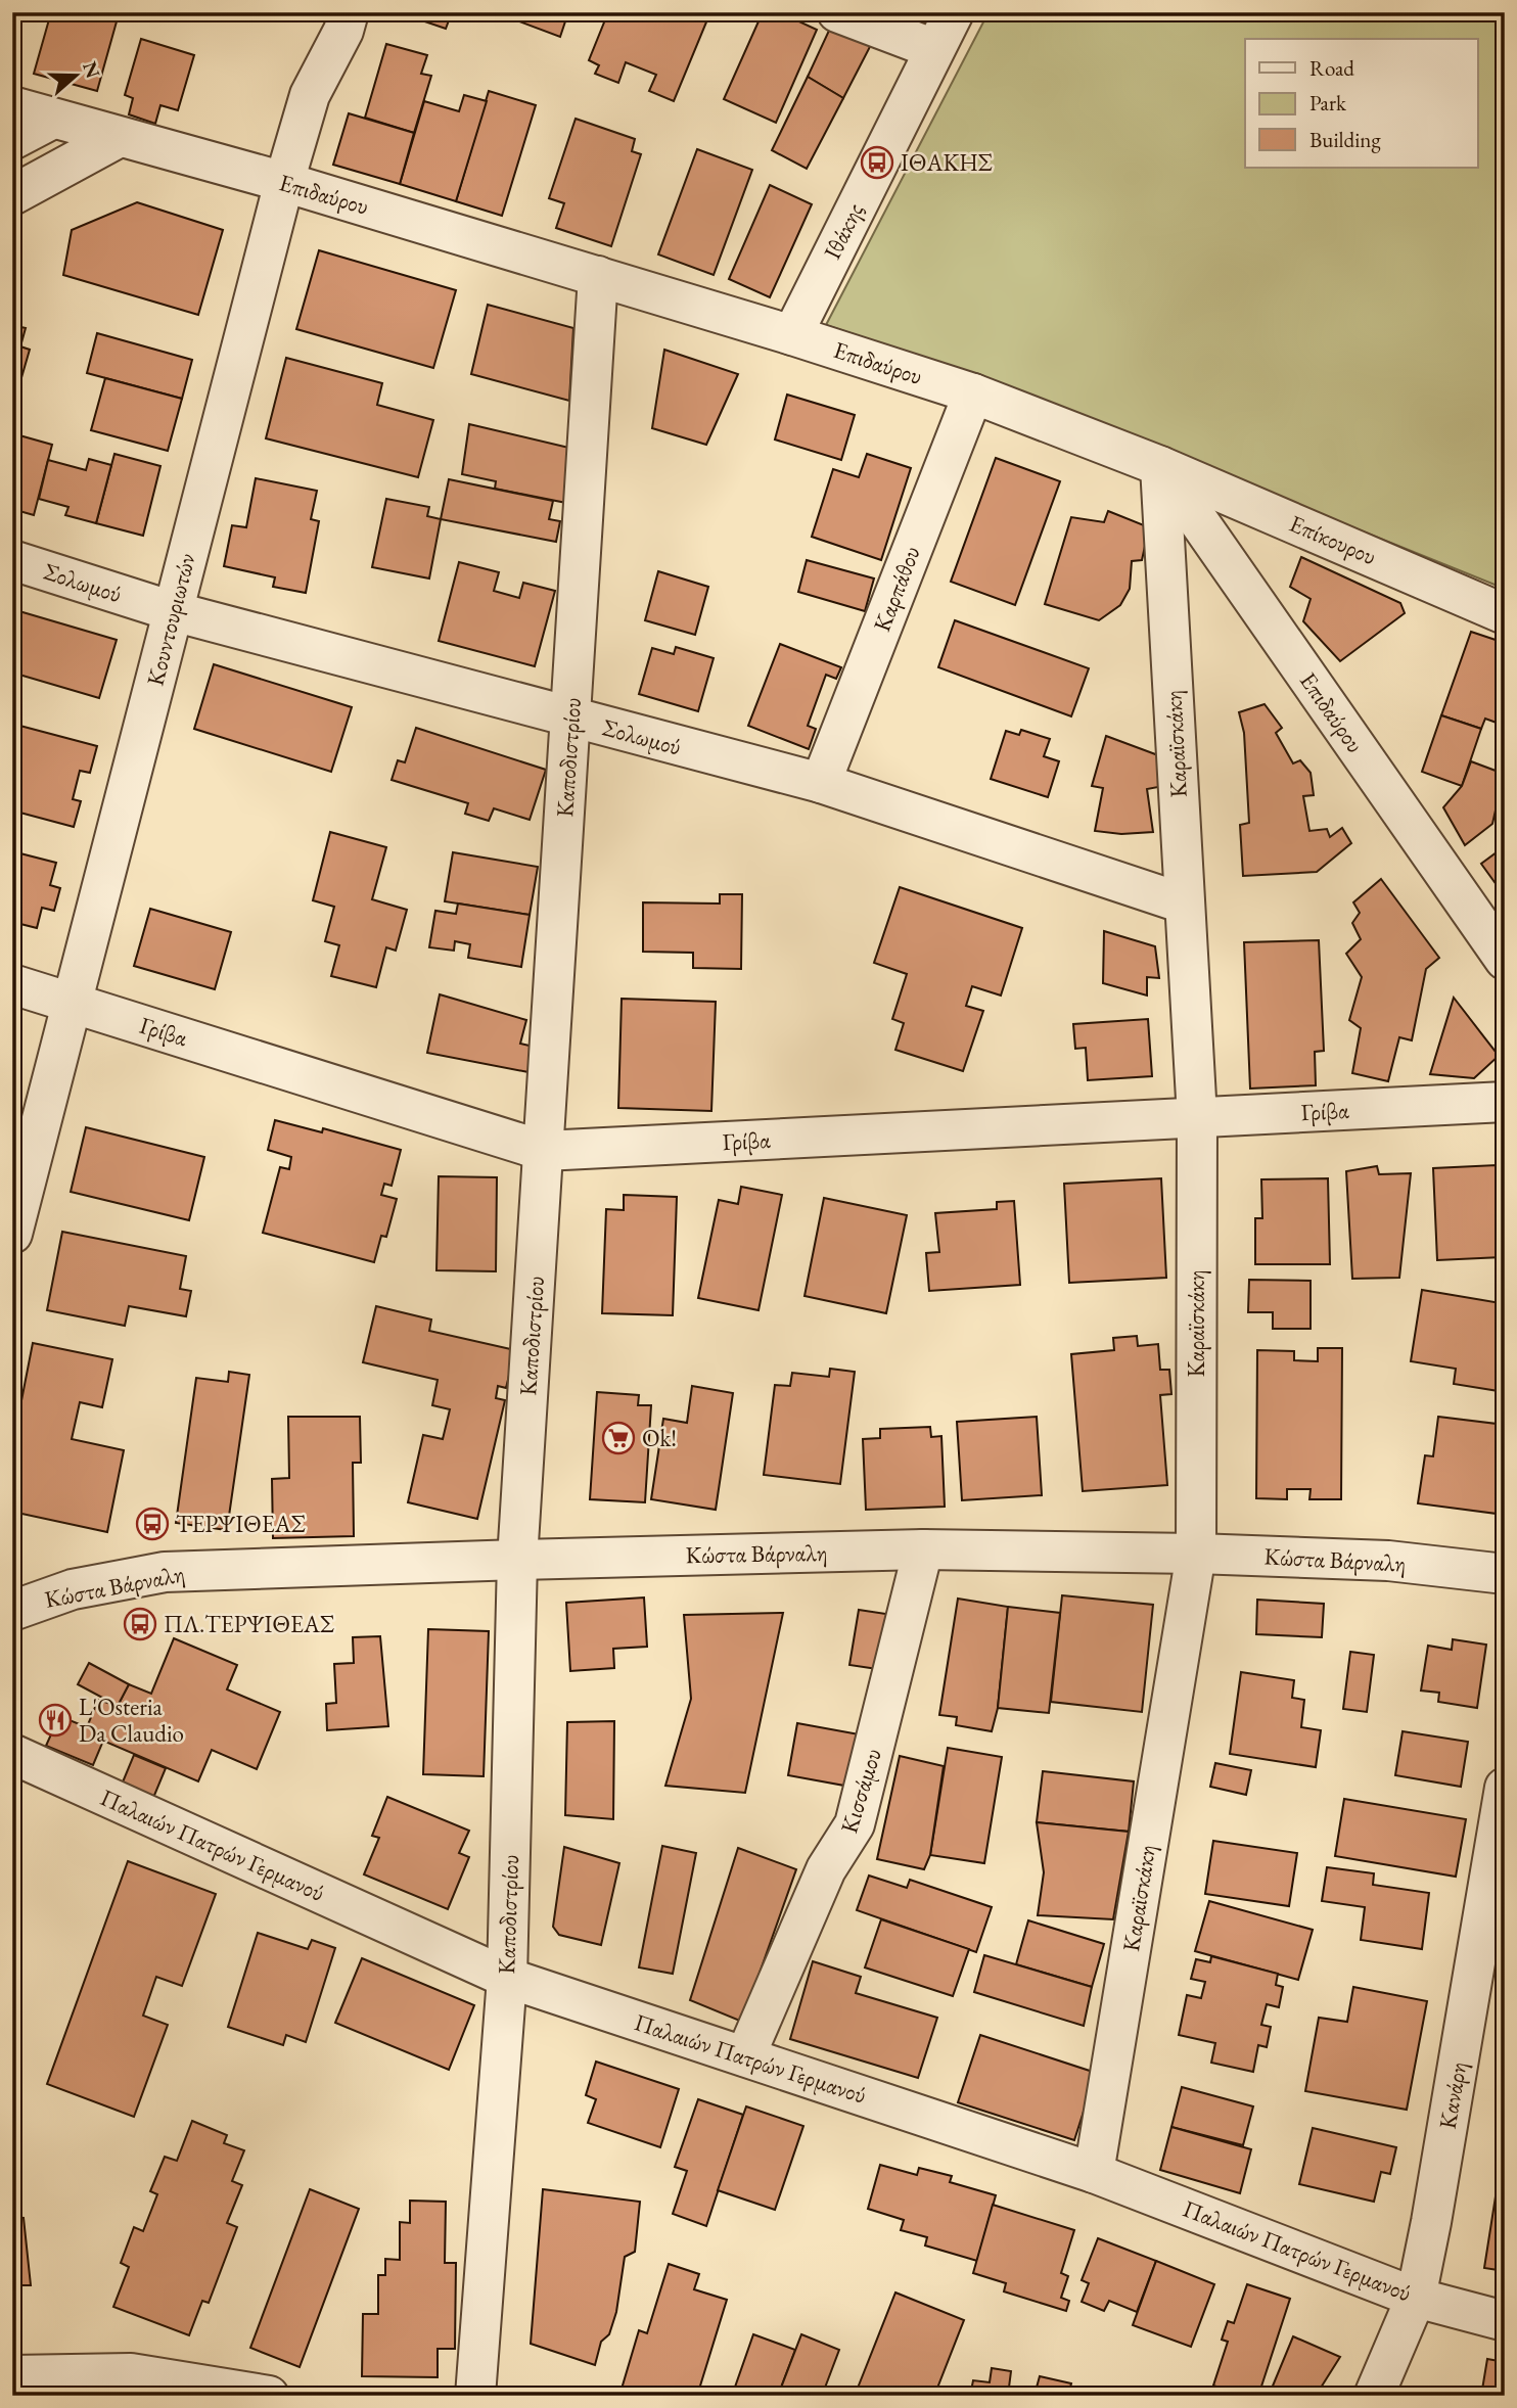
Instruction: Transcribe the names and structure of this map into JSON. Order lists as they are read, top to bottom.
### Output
{
  "streets": {
    "street": [
      "Επιδαύρου",
      "Ιθάκης",
      "Επίκουρου",
      "Σολωμού",
      "Καρπάθου",
      "Κουντουριωτών",
      "Καραϊσκάκη",
      "Καποδιστρίου",
      "Γρίβα",
      "Κώστα Βάρναλη",
      "Κισσάμου",
      "Παλαιών Πατρών Γερμανού",
      "Κανάρη"
    ]
  },
  "crossings": [
    ["Επιδαύρου", "Ιθάκης"],
    ["Επιδαύρου", "Επίκουρου"],
    ["Επιδαύρου", "Καρπάθου"],
    ["Επιδαύρου", "Κουντουριωτών"],
    ["Επιδαύρου", "Καραϊσκάκη"],
    ["Επιδαύρου", "Καποδιστρίου"],
    ["Επίκουρου", "Καραϊσκάκη"],
    ["Σολωμού", "Καρπάθου"],
    ["Σολωμού", "Κουντουριωτών"],
    ["Σολωμού", "Καραϊσκάκη"],
    ["Σολωμού", "Καποδιστρίου"],
    ["Κουντουριωτών", "Γρίβα"],
    ["Καραϊσκάκη", "Γρίβα"],
    ["Καραϊσκάκη", "Κώστα Βάρναλη"],
    ["Καραϊσκάκη", "Παλαιών Πατρών Γερμανού"],
    ["Καποδιστρίου", "Γρίβα"],
    ["Καποδιστρίου", "Κώστα Βάρναλη"],
    ["Καποδιστρίου", "Παλαιών Πατρών Γερμανού"],
    ["Κώστα Βάρναλη", "Κισσάμου"],
    ["Κισσάμου", "Παλαιών Πατρών Γερμανού"],
    ["Παλαιών Πατρών Γερμανού", "Κανάρη"]
  ],
  "places": {
    "bus stop": ["ΙΘΑΚΗΣ", "ΤΕΡΨΙΘΕΑΣ", "ΠΛ.ΤΕΡΨΙΘΕΑΣ"],
    "supermarket": ["Ok!"],
    "restaurant": ["L'Osteria Da Claudio"]
  },
  "legend": ["Road", "Park", "Building"],
  "north": "right"
}
